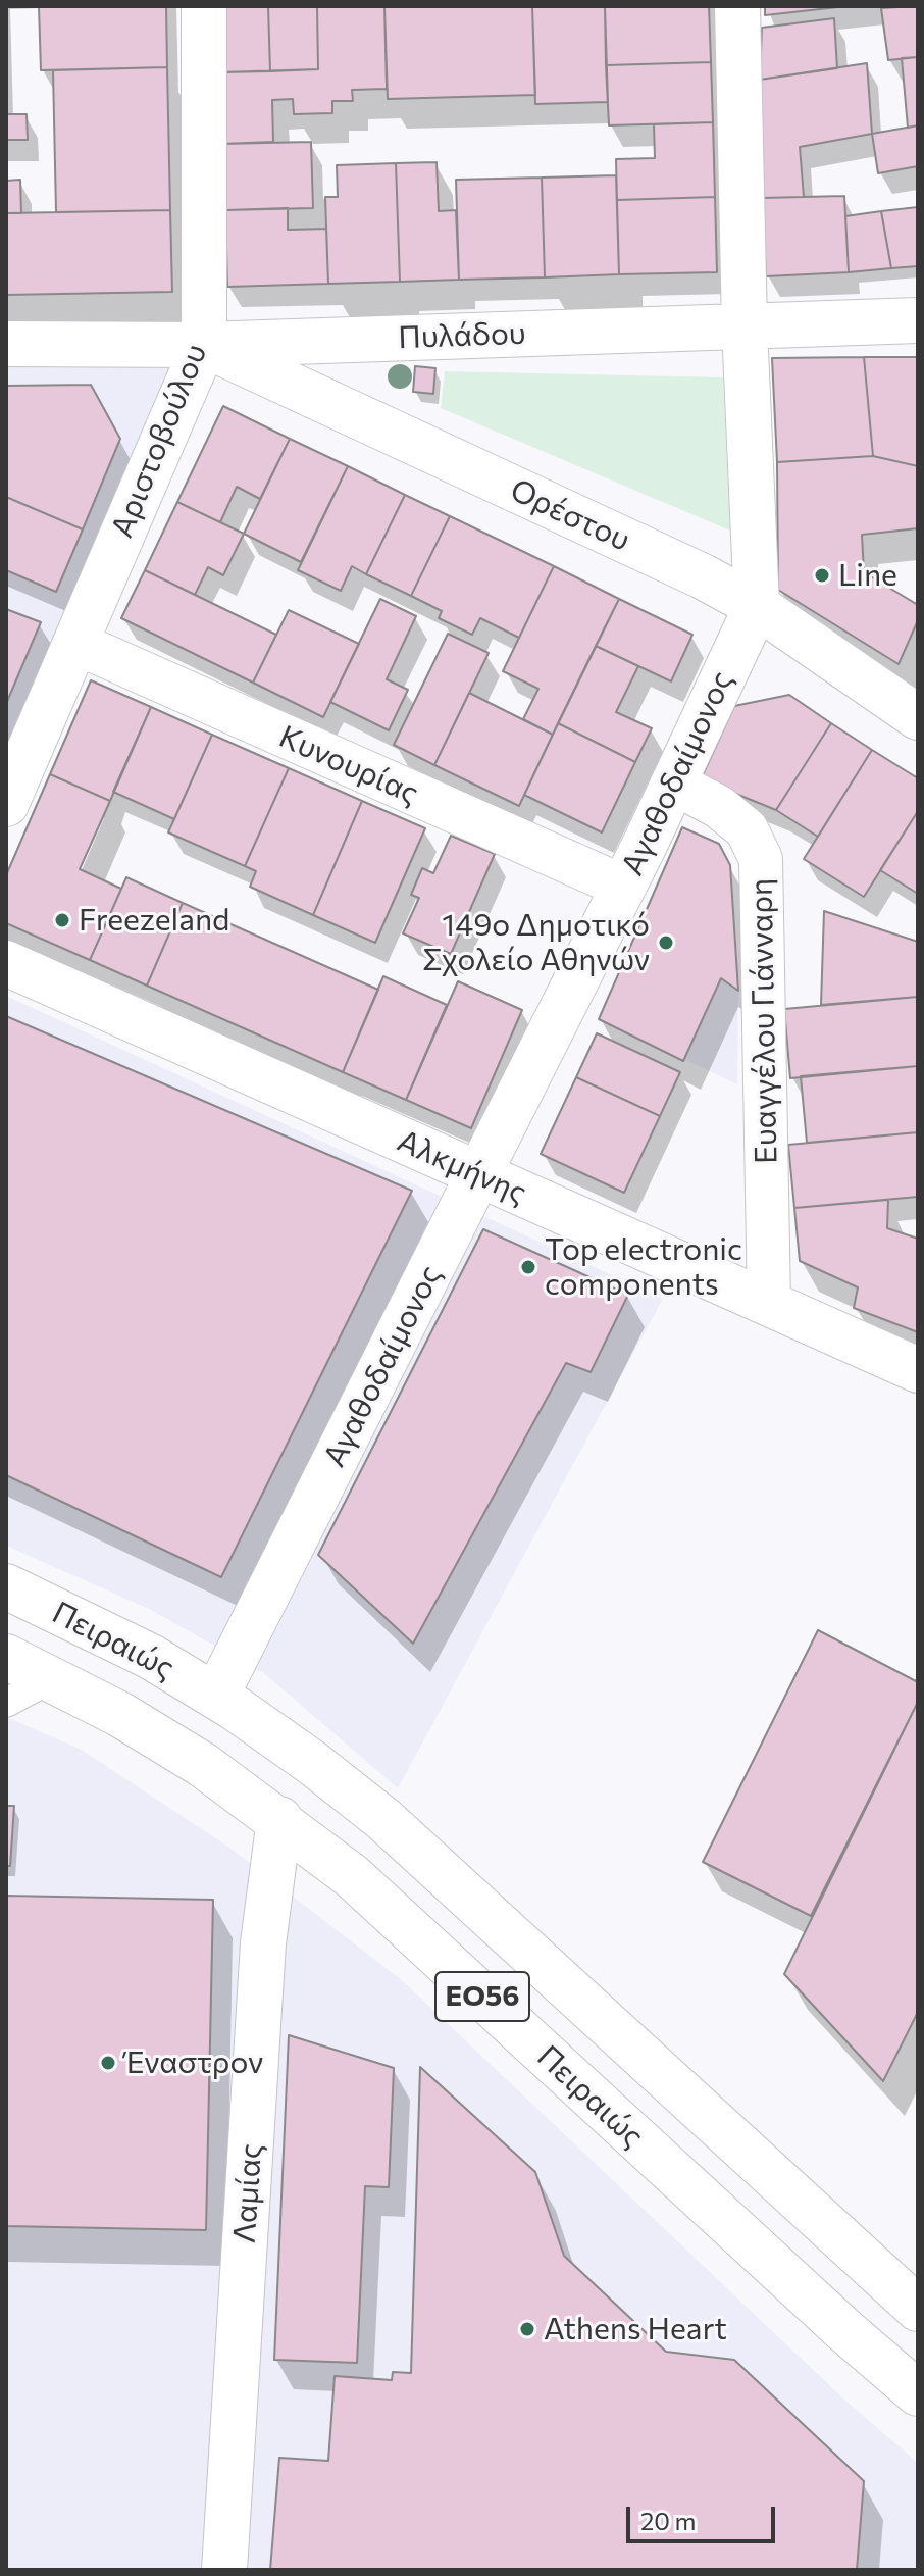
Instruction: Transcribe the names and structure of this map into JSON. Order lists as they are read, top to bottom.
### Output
{
  "streets": {
    "street": [
      "Πυλάδου",
      "Αριστοβούλου",
      "Ορέστου",
      "Κυνουρίας",
      "Αγαθοδαίμονος",
      "Ευαγγέλου Γιάνναρη",
      "Αλκμήνης",
      "Πειραιώς",
      "ΕΟ56",
      "Λαμίας"
    ]
  },
  "crossings": [
    ["Πυλάδου", "Αριστοβούλου"],
    ["Πυλάδου", "Ορέστου"],
    ["Πυλάδου", "Αγαθοδαίμονος"],
    ["Αριστοβούλου", "Ορέστου"],
    ["Αριστοβούλου", "Κυνουρίας"],
    ["Ορέστου", "Αγαθοδαίμονος"],
    ["Κυνουρίας", "Αγαθοδαίμονος"],
    ["Αγαθοδαίμονος", "Ευαγγέλου Γιάνναρη"],
    ["Αγαθοδαίμονος", "Αλκμήνης"],
    ["Αγαθοδαίμονος", "Πειραιώς"],
    ["Ευαγγέλου Γιάνναρη", "Αλκμήνης"],
    ["Πειραιώς", "Λαμίας"]
  ],
  "places": [
    "Line",
    "Freezeland",
    "149ο Δημοτικό Σχολείο Αθηνών",
    "Top electronic components",
    "Έναστρον",
    "Athens Heart"
  ],
  "scale_bar": "20 m"
}
